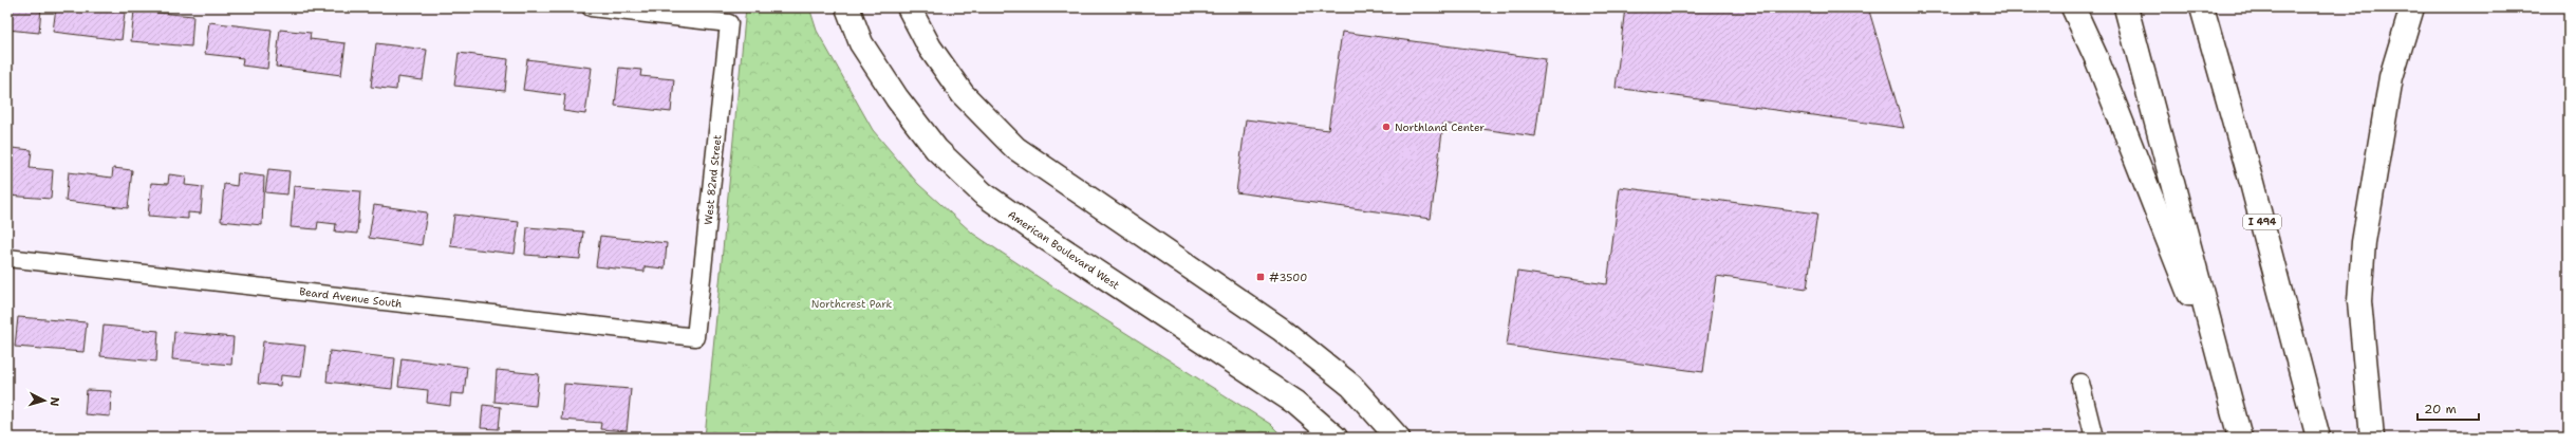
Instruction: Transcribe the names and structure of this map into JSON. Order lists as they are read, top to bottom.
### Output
{
  "streets": {
    "main road": ["I 494", "American Boulevard West"],
    "street": ["West 82nd Street", "Beard Avenue South"]
  },
  "crossings": [
    ["West 82nd Street", "Beard Avenue South"]
  ],
  "parks": ["Northcrest Park"],
  "places": {
    "other": ["Northland Center"],
    "transit": ["#3500"]
  },
  "scale_bar": "20 m",
  "north": "right"
}
